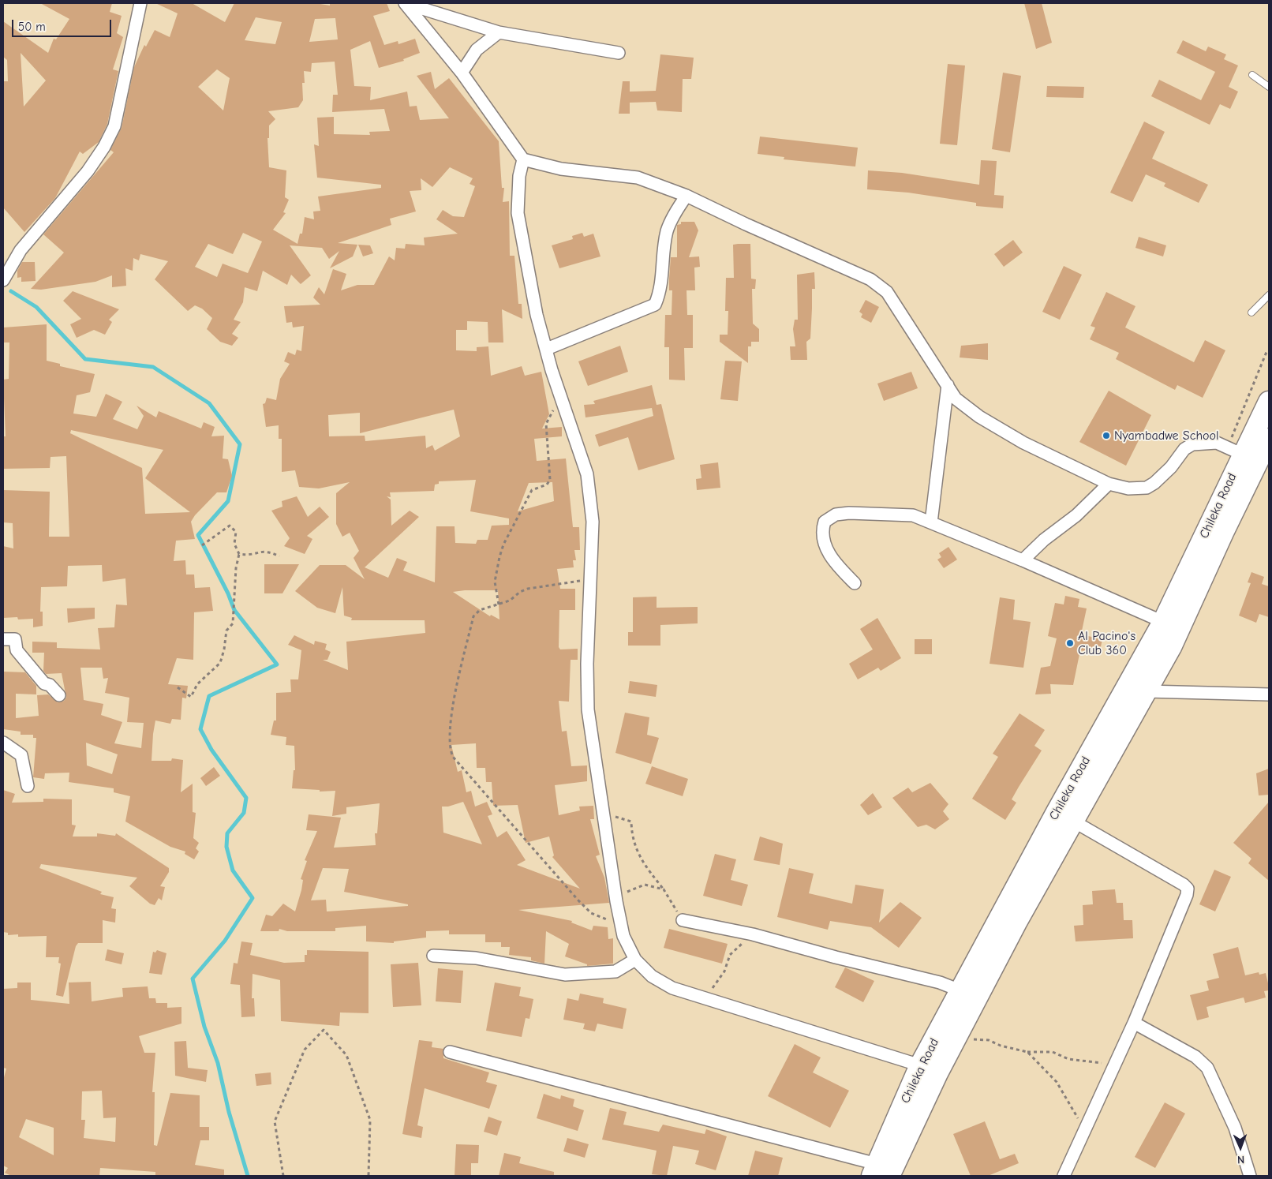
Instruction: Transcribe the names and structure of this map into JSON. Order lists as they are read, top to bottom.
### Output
{
  "streets": {
    "highway": ["Chileka Road"]
  },
  "places": ["Nyambadwe School", "Al Pacino's Club 360"],
  "scale_bar": "50 m",
  "north": "bottom"
}
